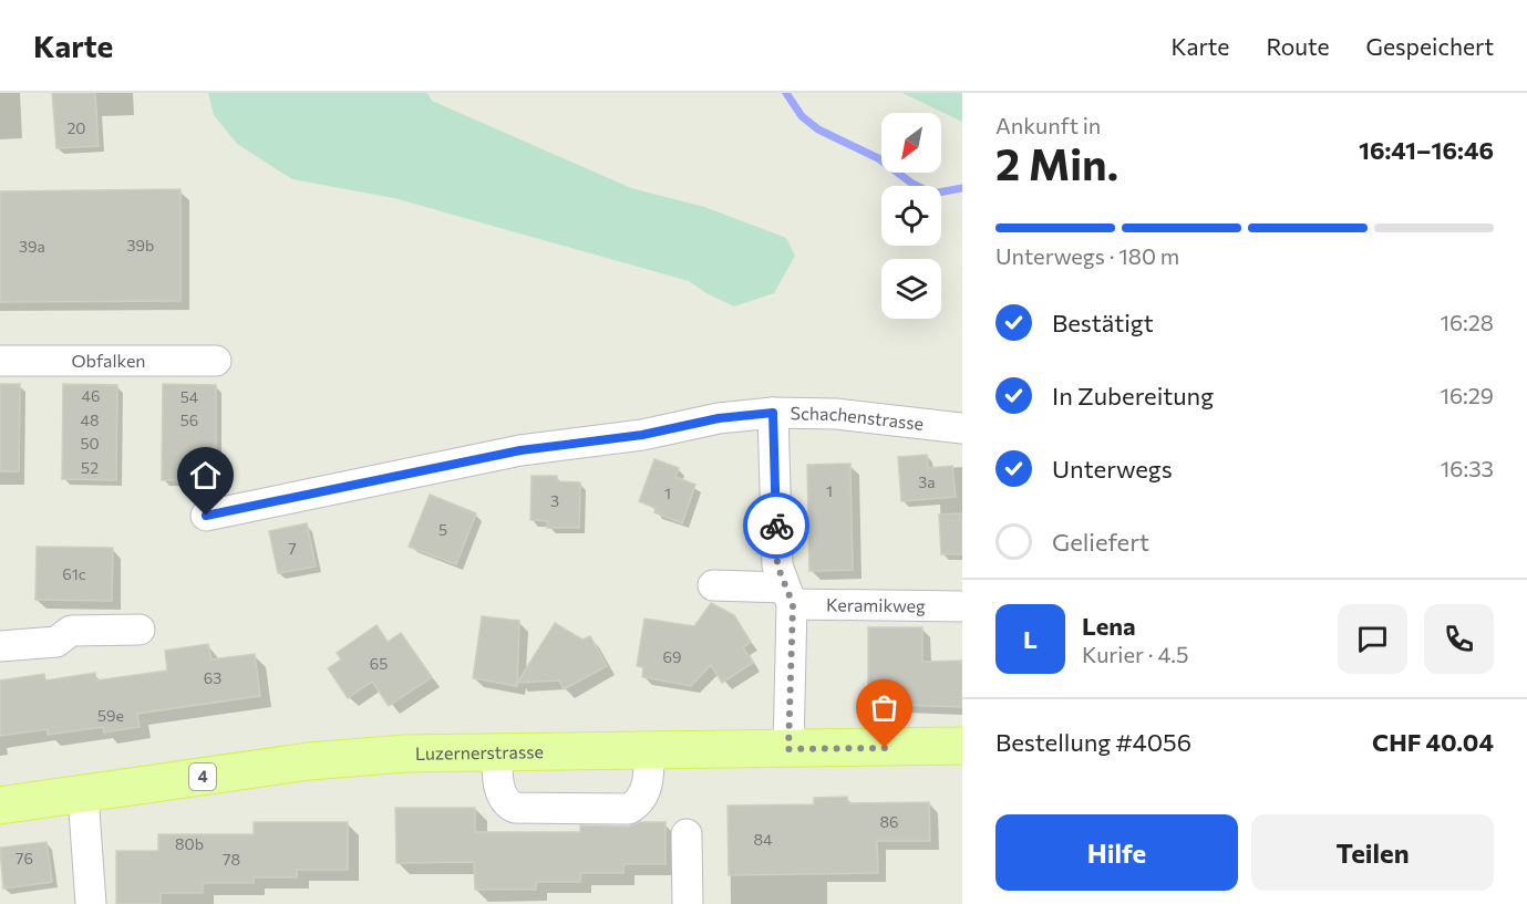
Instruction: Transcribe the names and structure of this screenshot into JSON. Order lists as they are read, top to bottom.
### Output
{
  "streets": {
    "main road": ["Luzernerstrasse", "4"],
    "street": ["Obfalken", "Schachenstrasse", "Keramikweg"]
  },
  "crossings": [
    ["Schachenstrasse", "Keramikweg"],
    ["Schachenstrasse", "Luzernerstrasse"]
  ],
  "house_numbers": [
    "20",
    "39b",
    "39a",
    "46",
    "54",
    "48",
    "56",
    "50",
    "52",
    "3a",
    "1",
    "1",
    "3",
    "5",
    "7",
    "61c",
    "69",
    "65",
    "63",
    "59e",
    "86",
    "84",
    "80b",
    "76",
    "78"
  ],
  "north": "bottom left",
  "page": {
    "header": "Karte",
    "nav": ["Karte", "Route", "Gespeichert"],
    "heading": ["2 Min.", "Ankunft in", "16:41–16:46"],
    "panel": [
      "Lena",
      "Kurier · 4.5",
      "Bestellung #4056",
      "CHF 40.04"
    ],
    "bar": "Unterwegs · 180 m",
    "list": [
      ["Bestätigt", "16:28"],
      ["In Zubereitung", "16:29"],
      ["Unterwegs", "16:33"],
      "Geliefert"
    ],
    "round": "L",
    "buttons": ["Hilfe", "Teilen"]
  }
}
